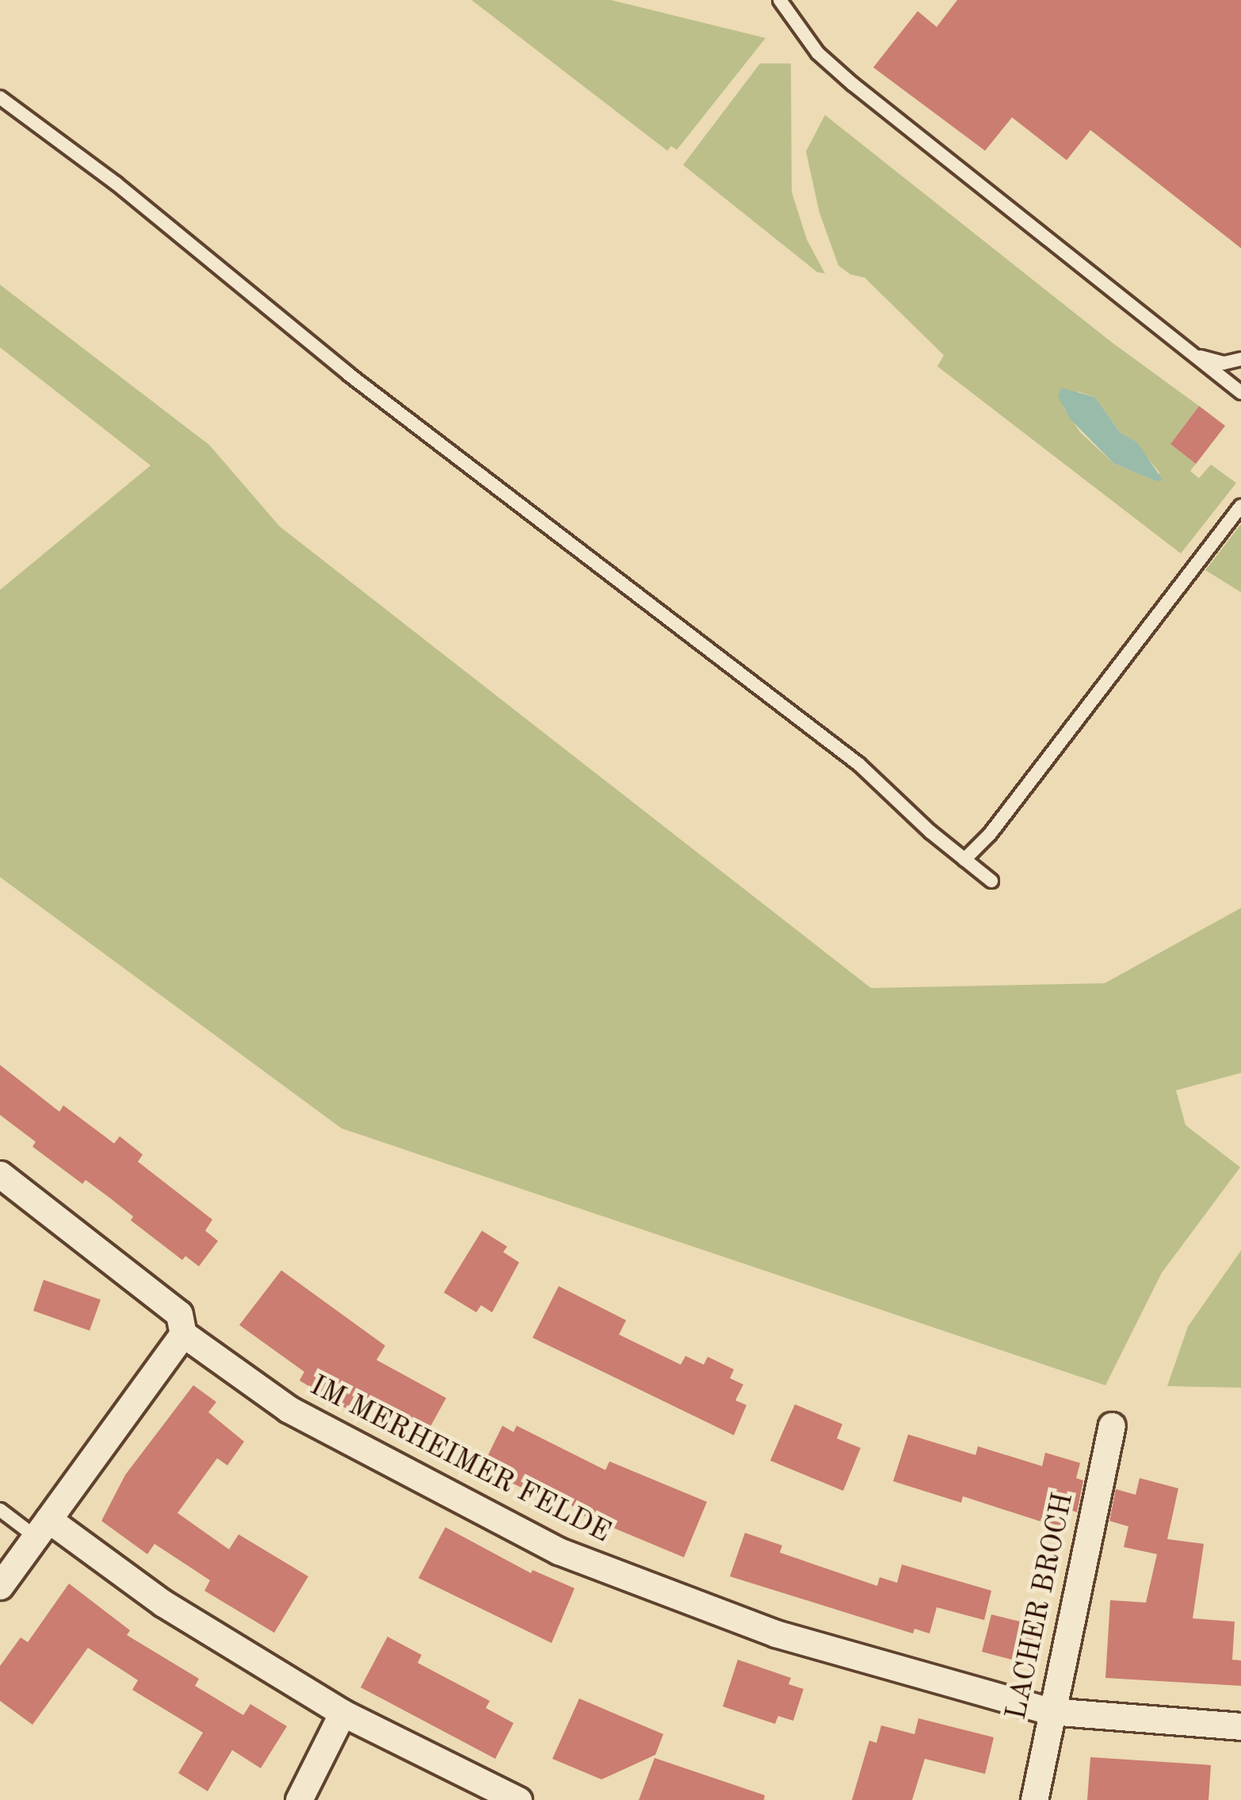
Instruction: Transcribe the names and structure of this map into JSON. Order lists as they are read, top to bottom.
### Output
{
  "streets": {
    "street": ["IM MERHEIMER FELDE", "LACHER BROCH"]
  },
  "crossings": [
    ["IM MERHEIMER FELDE", "LACHER BROCH"]
  ]
}
